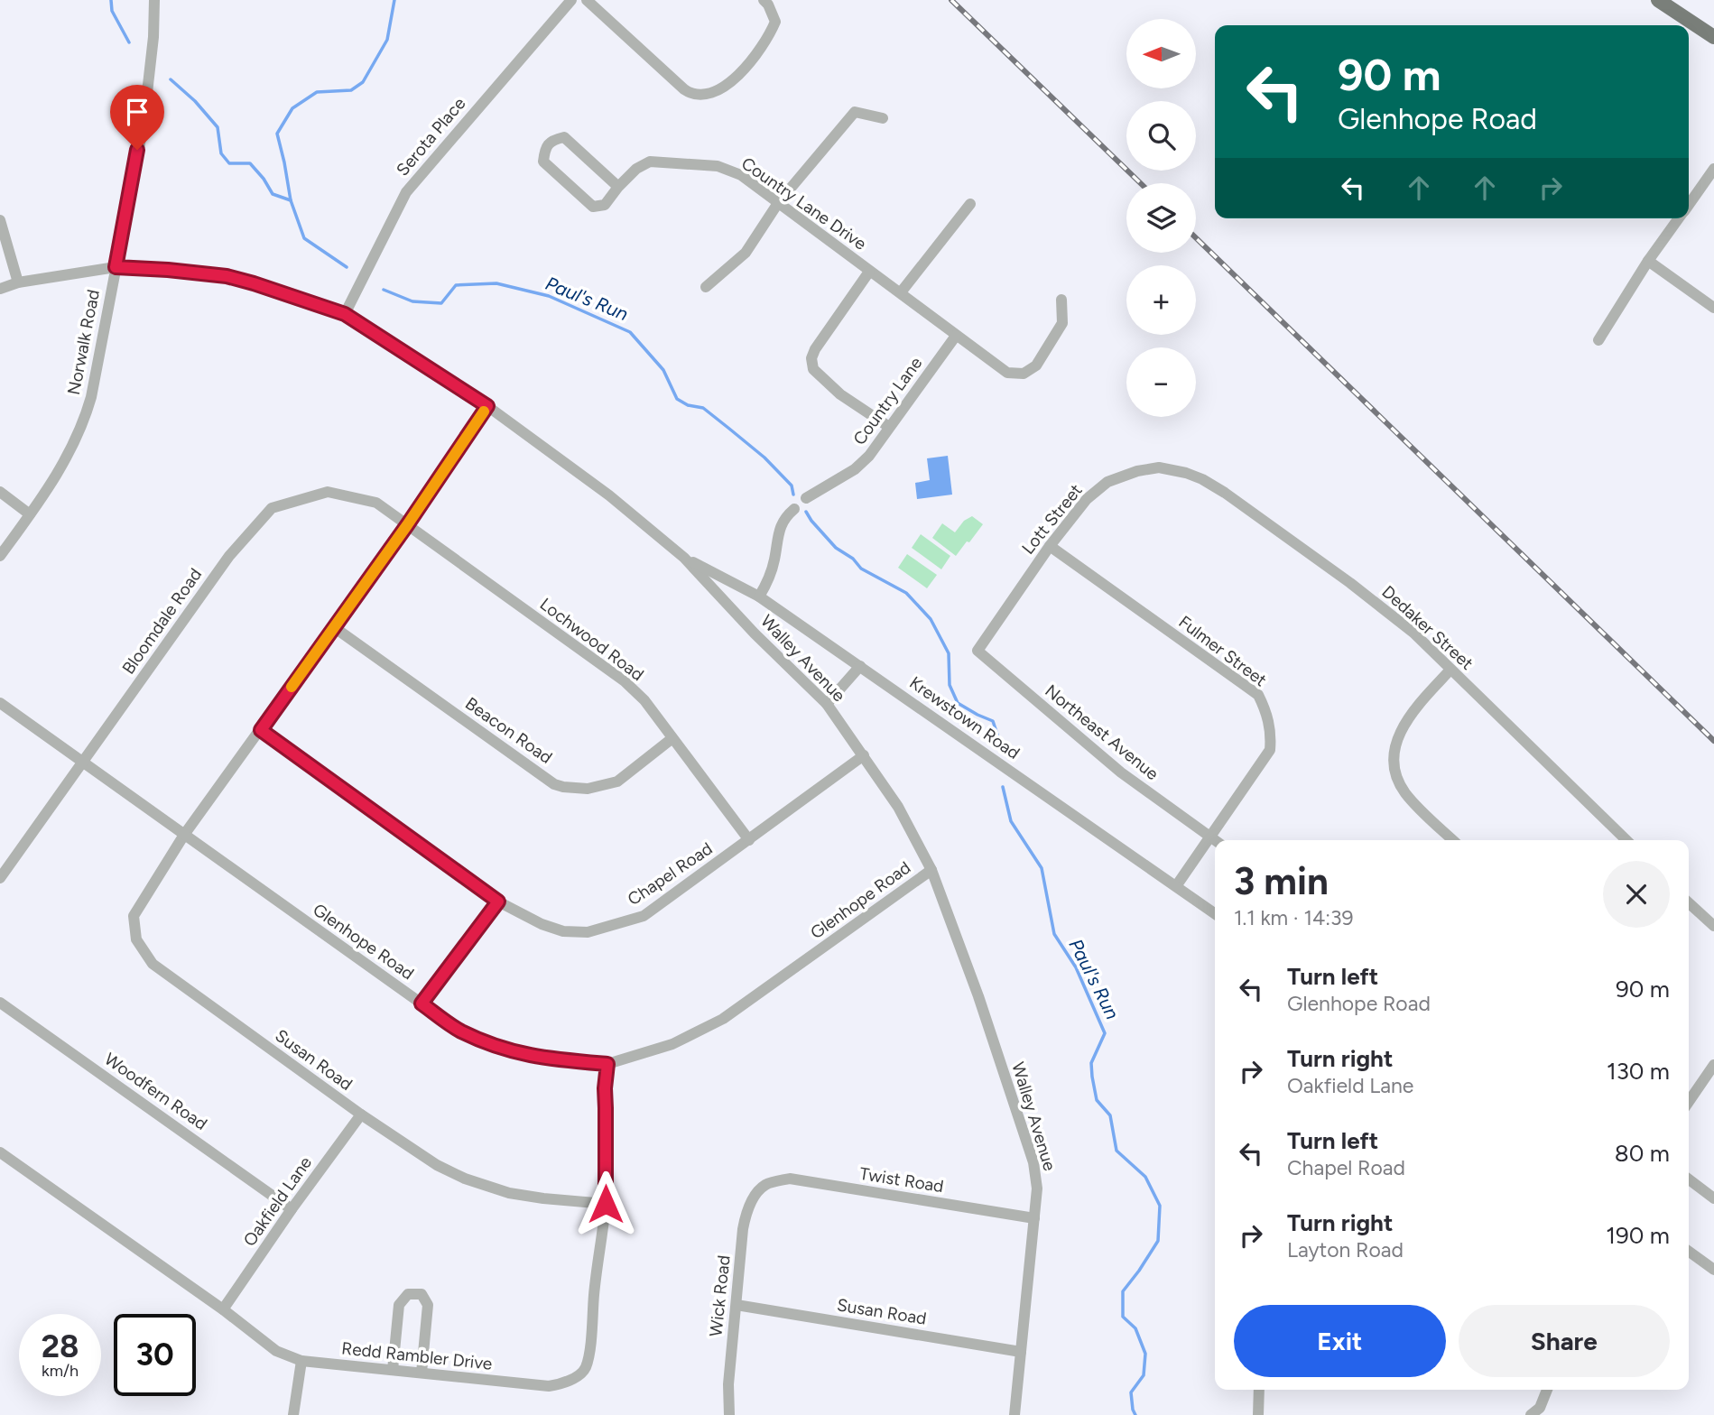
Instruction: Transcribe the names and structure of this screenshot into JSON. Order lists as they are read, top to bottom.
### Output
{
  "streets": {
    "street": [
      "Serota Place",
      "Country Lane Drive",
      "Norwalk Road",
      "Country Lane",
      "Lott Street",
      "Bloomdale Road",
      "Dedaker Street",
      "Lochwood Road",
      "Fulmer Street",
      "Walley Avenue",
      "Krewstown Road",
      "Beacon Road",
      "Northeast Avenue",
      "Chapel Road",
      "Glenhope Road",
      "Susan Road",
      "Woodfern Road",
      "Twist Road",
      "Oakfield Lane",
      "Wick Road",
      "Redd Rambler Drive"
    ]
  },
  "crossings": [
    ["Serota Place", "Walley Avenue"],
    ["Country Lane Drive", "Country Lane"],
    ["Norwalk Road", "Walley Avenue"],
    ["Lott Street", "Dedaker Street"],
    ["Lott Street", "Fulmer Street"],
    ["Lott Street", "Northeast Avenue"],
    ["Bloomdale Road", "Lochwood Road"],
    ["Bloomdale Road", "Glenhope Road"],
    ["Bloomdale Road", "Susan Road"],
    ["Lochwood Road", "Beacon Road"],
    ["Lochwood Road", "Chapel Road"],
    ["Lochwood Road", "Susan Road"],
    ["Fulmer Street", "Krewstown Road"],
    ["Fulmer Street", "Northeast Avenue"],
    ["Walley Avenue", "Krewstown Road"],
    ["Walley Avenue", "Chapel Road"],
    ["Walley Avenue", "Glenhope Road"],
    ["Walley Avenue", "Susan Road"],
    ["Walley Avenue", "Twist Road"],
    ["Beacon Road", "Susan Road"],
    ["Chapel Road", "Susan Road"],
    ["Glenhope Road", "Susan Road"],
    ["Glenhope Road", "Redd Rambler Drive"],
    ["Susan Road", "Oakfield Lane"],
    ["Susan Road", "Wick Road"],
    ["Susan Road", "Redd Rambler Drive"],
    ["Woodfern Road", "Oakfield Lane"],
    ["Twist Road", "Wick Road"],
    ["Oakfield Lane", "Redd Rambler Drive"]
  ],
  "water": ["Paul's Run"],
  "north": "left",
  "page": {
    "map_buttons": ["+", "−"],
    "turn": ["90 m", "Glenhope Road"],
    "heading": ["3 min", "1.1 km · 14:39"],
    "list": [
      {
        "name": "Turn left",
        "note": "Glenhope Road",
        "value": "90 m"
      },
      {
        "name": "Turn right",
        "note": "Oakfield Lane",
        "value": "130 m"
      },
      {
        "name": "Turn left",
        "note": "Chapel Road",
        "value": "80 m"
      },
      {
        "name": "Turn right",
        "note": "Layton Road",
        "value": "190 m"
      }
    ],
    "buttons": ["Exit", "Share"],
    "speed": "28 km/h",
    "limit": "30"
  }
}
